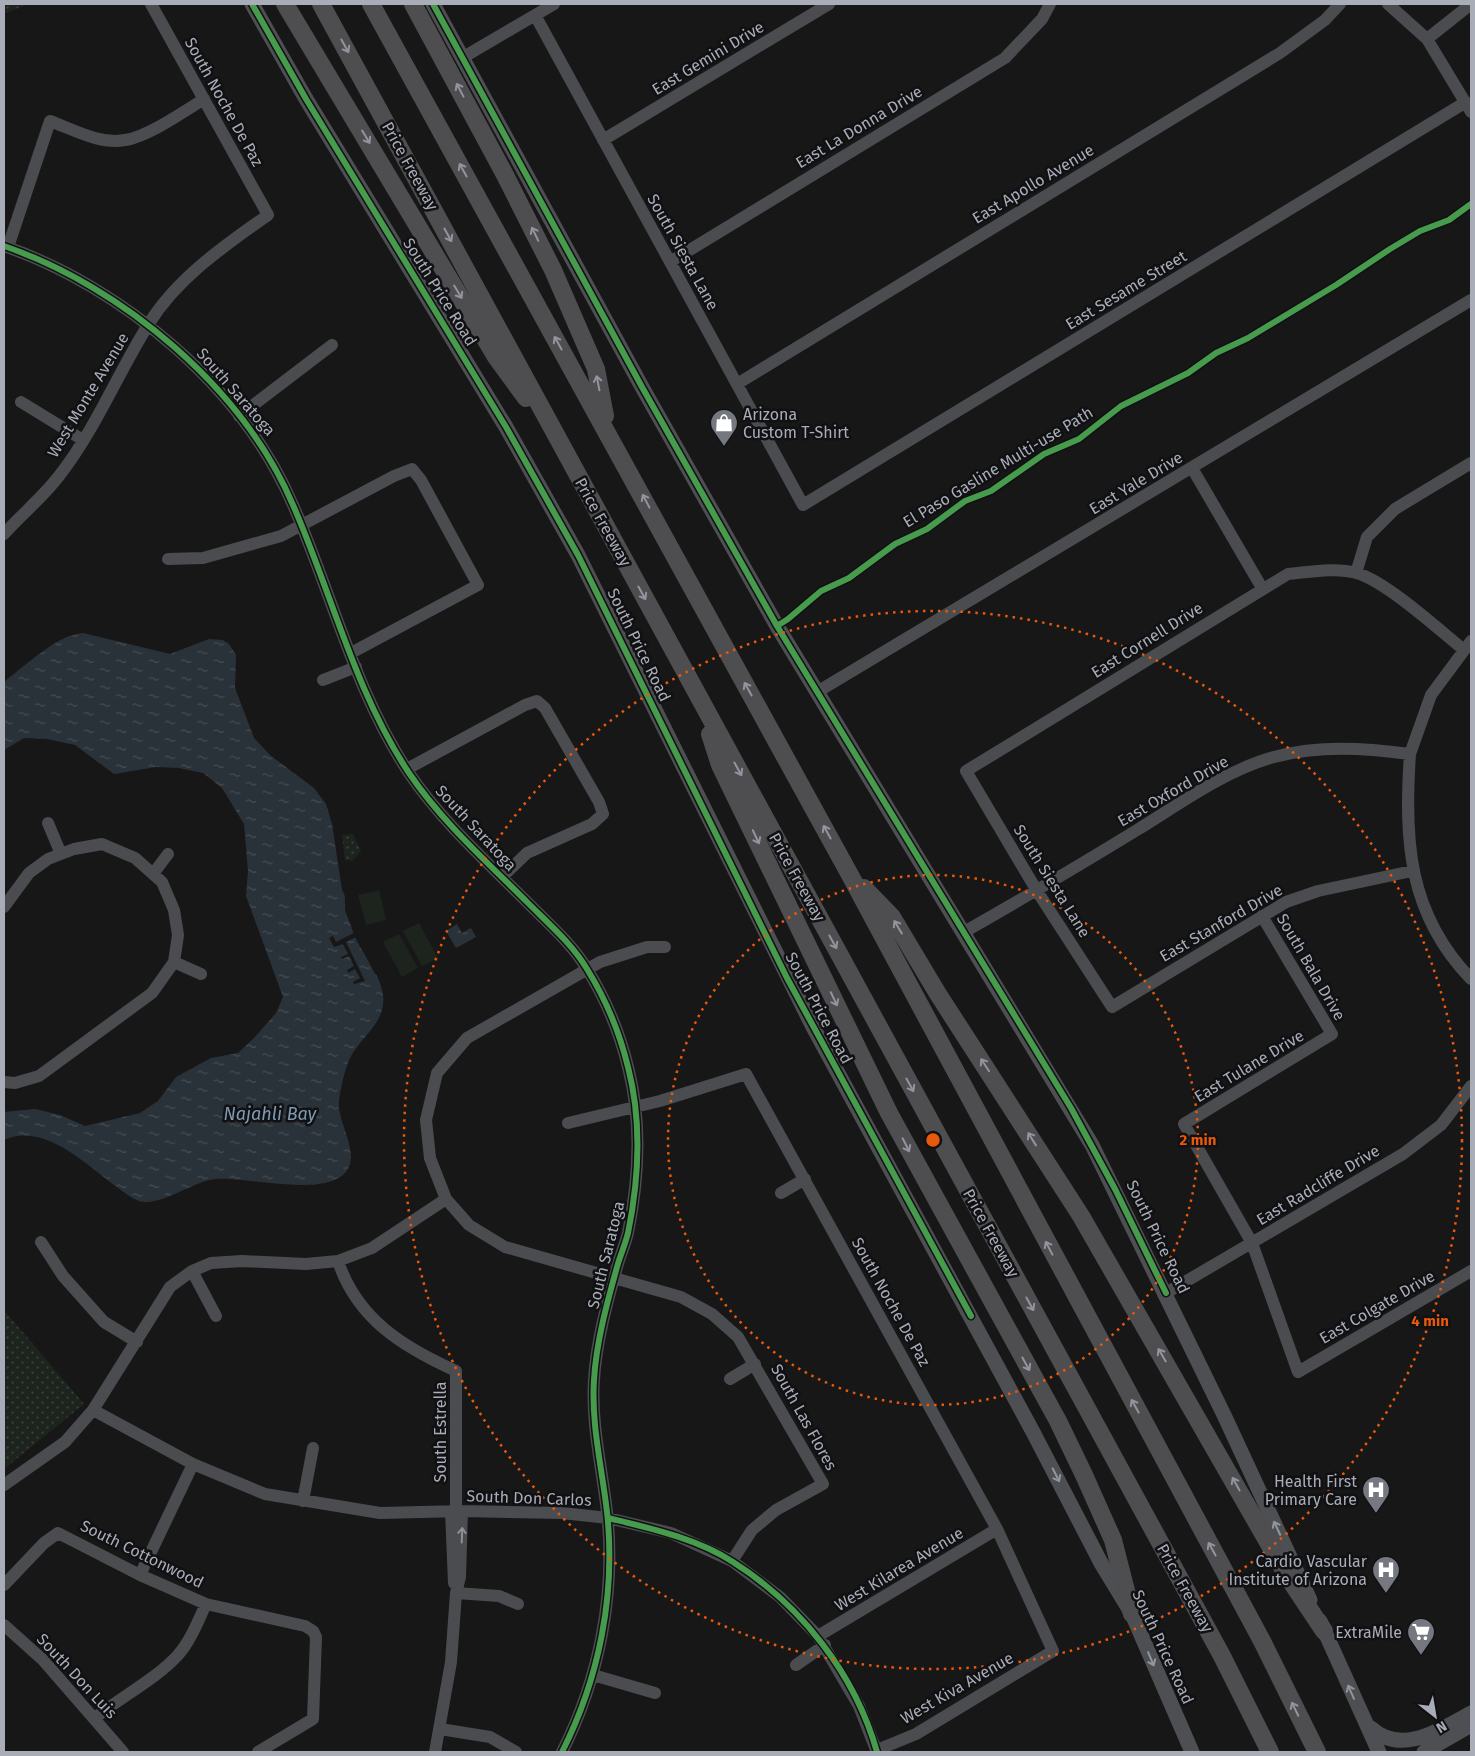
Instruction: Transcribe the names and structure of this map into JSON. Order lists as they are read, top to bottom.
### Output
{
  "streets": {
    "highway": ["Price Freeway"],
    "main road": ["South Price Road"],
    "street": [
      "East Gemini Drive",
      "South Noche De Paz",
      "East La Donna Drive",
      "East Apollo Avenue",
      "South Siesta Lane",
      "East Sesame Street",
      "South Saratoga",
      "West Monte Avenue",
      "East Yale Drive",
      "East Cornell Drive",
      "East Oxford Drive",
      "East Stanford Drive",
      "South Bala Drive",
      "East Tulane Drive",
      "East Radcliffe Drive",
      "East Colgate Drive",
      "South Las Flores",
      "South Estrella",
      "South Don Carlos",
      "South Cottonwood",
      "West Kilarea Avenue",
      "South Don Luis",
      "West Kiva Avenue"
    ],
    "cycle path": ["El Paso Gasline Multi-use Path"]
  },
  "crossings": [
    ["East Gemini Drive", "South Siesta Lane"],
    ["South Noche De Paz", "South Saratoga"],
    ["South Noche De Paz", "West Monte Avenue"],
    ["South Noche De Paz", "West Kilarea Avenue"],
    ["South Noche De Paz", "West Kiva Avenue"],
    ["East La Donna Drive", "South Siesta Lane"],
    ["East Apollo Avenue", "South Siesta Lane"],
    ["South Siesta Lane", "East Sesame Street"],
    ["South Siesta Lane", "East Cornell Drive"],
    ["South Siesta Lane", "East Oxford Drive"],
    ["South Siesta Lane", "East Stanford Drive"],
    ["South Price Road", "East Yale Drive"],
    ["South Price Road", "East Oxford Drive"],
    ["South Price Road", "East Radcliffe Drive"],
    ["South Saratoga", "West Monte Avenue"],
    ["South Saratoga", "South Las Flores"],
    ["South Saratoga", "South Don Carlos"],
    ["East Stanford Drive", "South Bala Drive"],
    ["South Bala Drive", "East Tulane Drive"],
    ["East Tulane Drive", "East Radcliffe Drive"],
    ["East Tulane Drive", "East Colgate Drive"],
    ["East Radcliffe Drive", "East Colgate Drive"],
    ["South Las Flores", "South Don Carlos"],
    ["South Estrella", "South Don Carlos"],
    ["South Don Carlos", "West Kilarea Avenue"],
    ["South Don Carlos", "West Kiva Avenue"]
  ],
  "water": ["Najahli Bay"],
  "places": {
    "shop": ["Arizona Custom T-Shirt"],
    "hospital": ["Health First Primary Care", "Cardio Vascular Institute of Arizona"],
    "supermarket": ["ExtraMile"]
  },
  "north": "bottom right",
  "rings": ["2 min", "4 min"]
}
